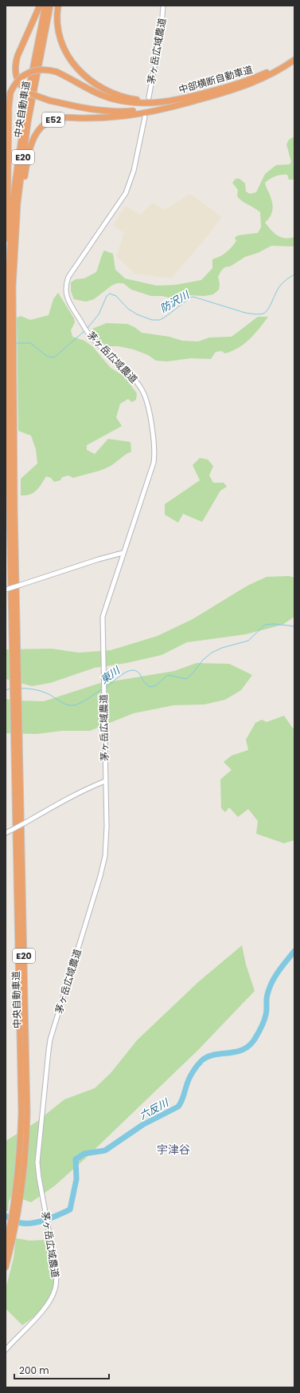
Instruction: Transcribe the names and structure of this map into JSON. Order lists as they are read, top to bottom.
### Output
{
  "streets": {
    "highway": [
      "中部横断自動車道",
      "中央自動車道",
      "E52",
      "E20"
    ],
    "street": ["茅ヶ岳広域農道"]
  },
  "crossings": [
    ["中部横断自動車道", "E52"],
    ["中央自動車道", "E52"]
  ],
  "districts": ["宇津谷"],
  "water": ["防沢川", "東川", "六反川"],
  "scale_bar": "200 m"
}
